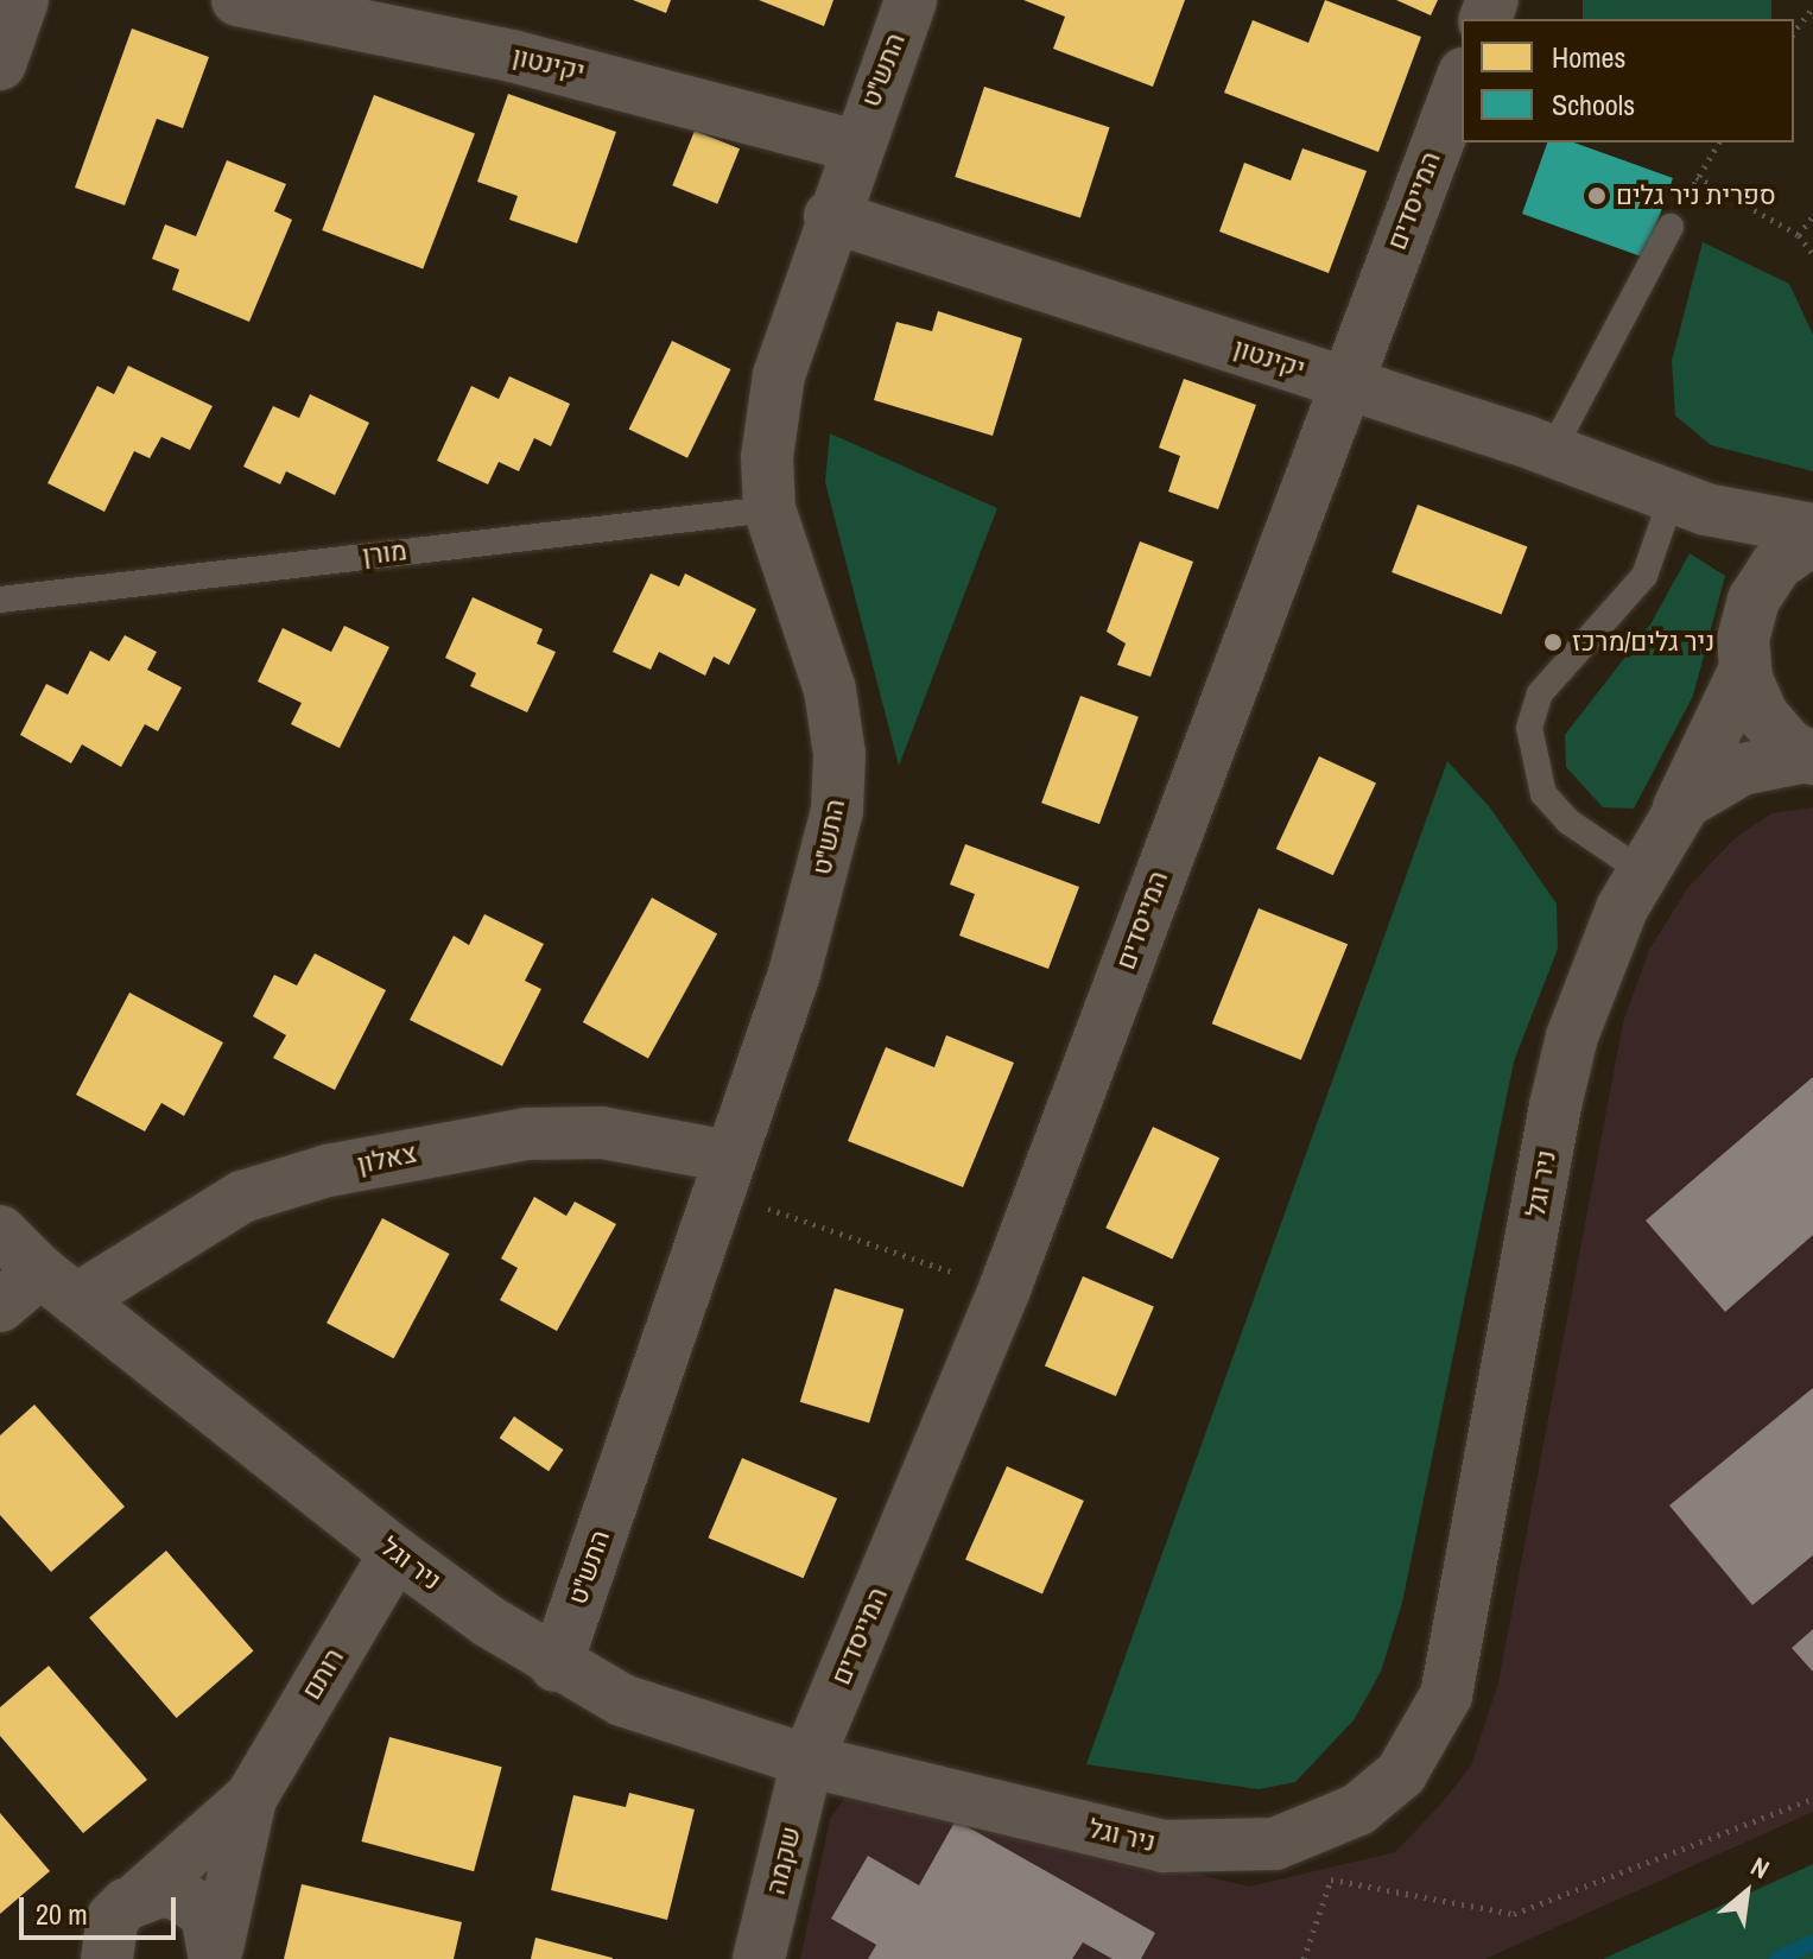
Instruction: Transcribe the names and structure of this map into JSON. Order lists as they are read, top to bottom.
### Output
{
  "streets": {
    "street": [
      "יקינטון",
      "התש\"ט",
      "המייסדים",
      "צאלון",
      "ניר וגל",
      "רותם",
      "שקמה"
    ],
    "lane": ["מורן"]
  },
  "crossings": [
    ["יקינטון", "התש\"ט"],
    ["יקינטון", "המייסדים"],
    ["התש\"ט", "מורן"],
    ["התש\"ט", "צאלון"],
    ["התש\"ט", "ניר וגל"],
    ["המייסדים", "ניר וגל"],
    ["המייסדים", "שקמה"],
    ["צאלון", "ניר וגל"],
    ["ניר וגל", "רותם"],
    ["ניר וגל", "שקמה"]
  ],
  "places": ["ספרית ניר גלים", "ניר גלים/מרכז"],
  "legend": ["Homes", "Schools"],
  "scale_bar": "20 m",
  "north": "top right"
}
